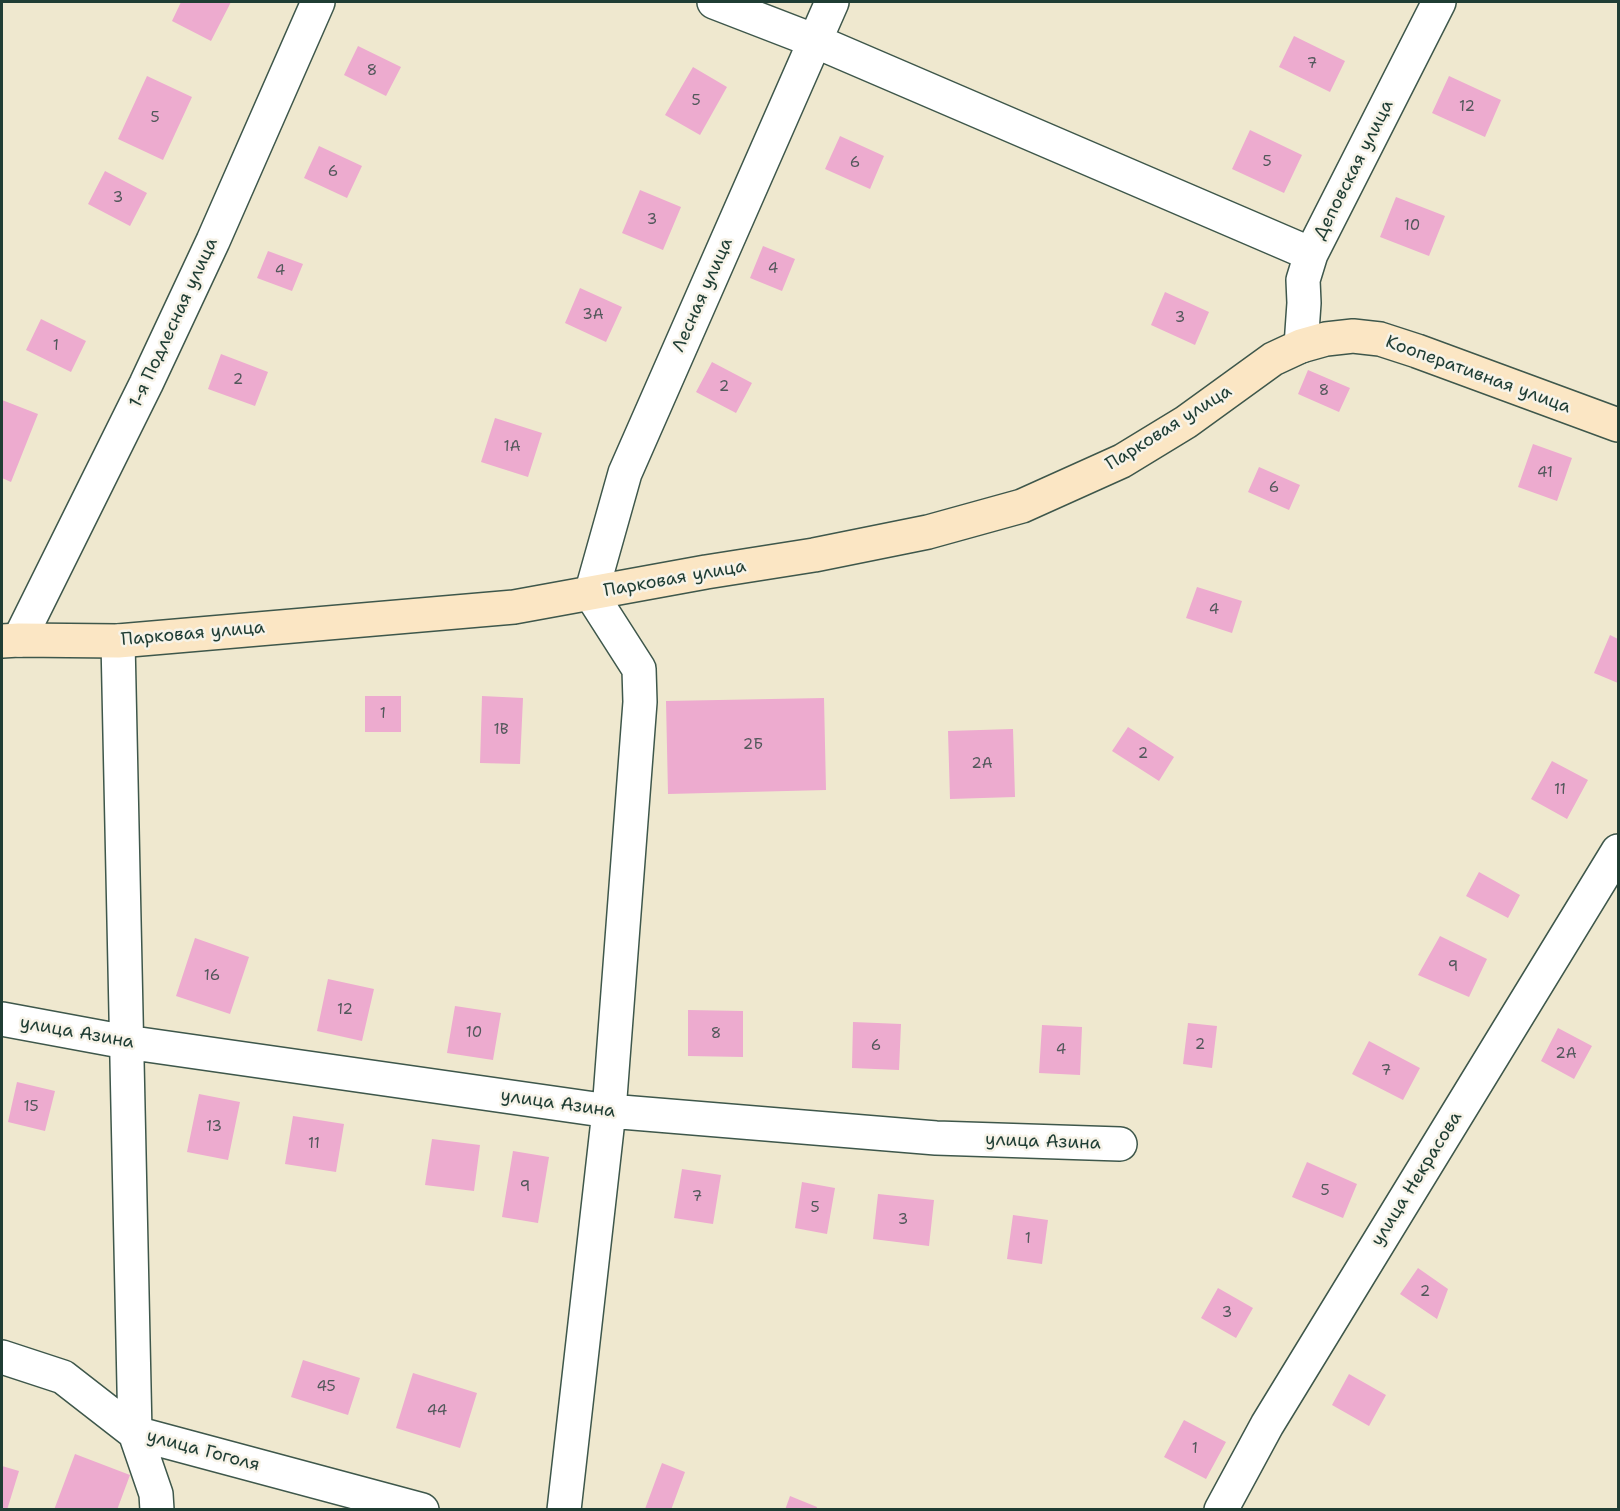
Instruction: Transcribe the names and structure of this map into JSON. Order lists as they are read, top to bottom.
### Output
{
  "streets": {
    "main road": ["Кооперативная улица", "Парковая улица"],
    "street": [
      "Деповская улица",
      "Лесная улица",
      "1-я Подлесная улица",
      "улица Азина",
      "улица Некрасова",
      "улица Гоголя"
    ]
  },
  "crossings": [
    ["Деповская улица", "Кооперативная улица"],
    ["Деповская улица", "Парковая улица"],
    ["Лесная улица", "Парковая улица"],
    ["1-я Подлесная улица", "Парковая улица"],
    ["Кооперативная улица", "Парковая улица"]
  ],
  "house_numbers": [
    "7",
    "8",
    "5",
    "12",
    "5",
    "5",
    "6",
    "6",
    "3",
    "3",
    "10",
    "4",
    "4",
    "3А",
    "3",
    "1",
    "2",
    "2",
    "8",
    "1А",
    "41",
    "6",
    "4",
    "1",
    "1В",
    "2Б",
    "2",
    "2А",
    "11",
    "9",
    "16",
    "12",
    "10",
    "8",
    "2",
    "6",
    "4",
    "2А",
    "7",
    "15",
    "13",
    "11",
    "9",
    "5",
    "7",
    "5",
    "3",
    "1",
    "2",
    "3",
    "45",
    "44",
    "1"
  ]
}
